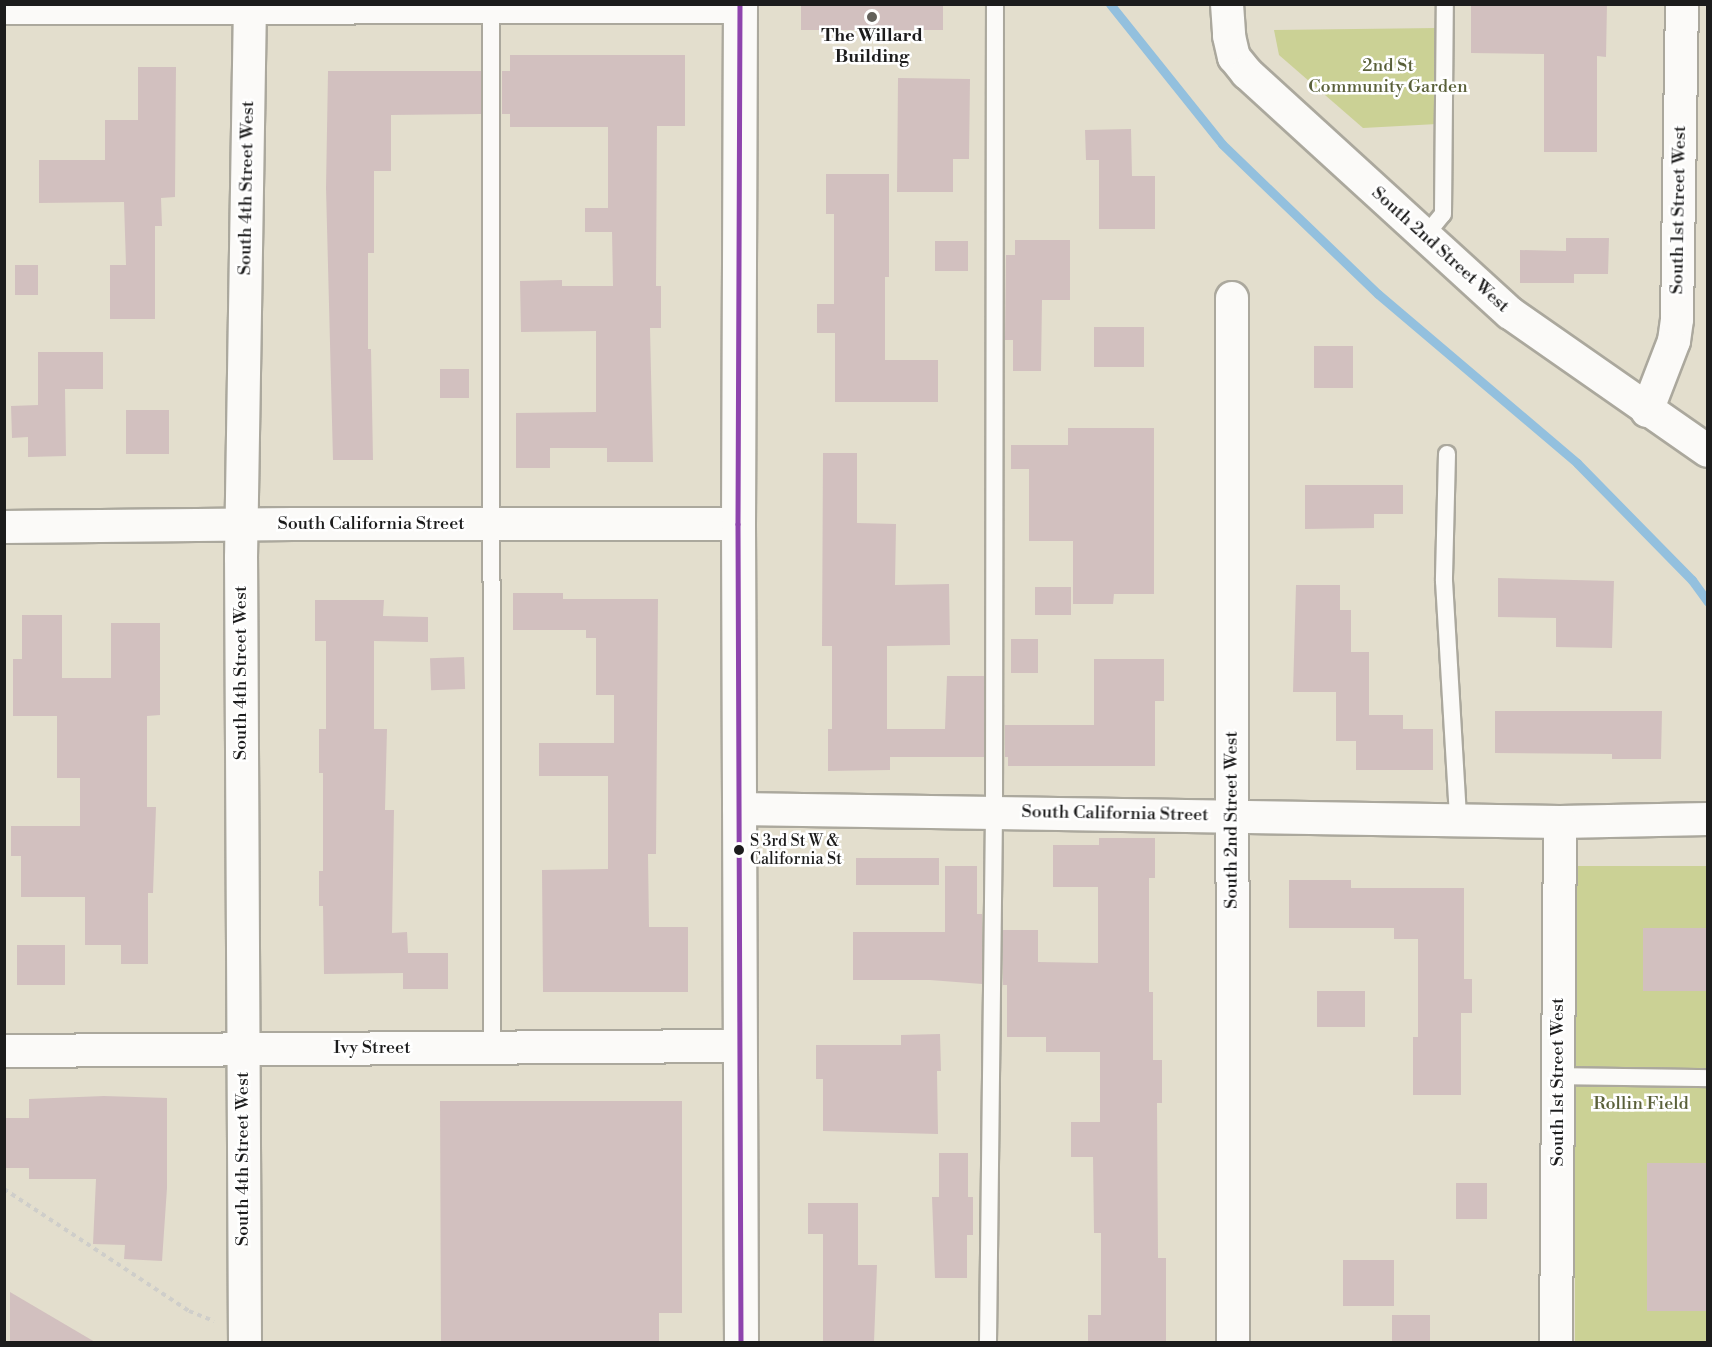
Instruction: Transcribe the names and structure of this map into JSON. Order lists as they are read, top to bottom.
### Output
{
  "streets": {
    "street": [
      "South 4th Street West",
      "South 1st Street West",
      "South 2nd Street West",
      "South California Street",
      "Ivy Street"
    ]
  },
  "crossings": [
    ["South 4th Street West", "South California Street"],
    ["South 4th Street West", "Ivy Street"],
    ["South 1st Street West", "South 2nd Street West"],
    ["South 1st Street West", "South California Street"],
    ["South 2nd Street West", "South California Street"]
  ],
  "parks": ["2nd St Community Garden", "Rollin Field"],
  "places": ["The Willard Building", "S 3rd St W & California St"]
}
